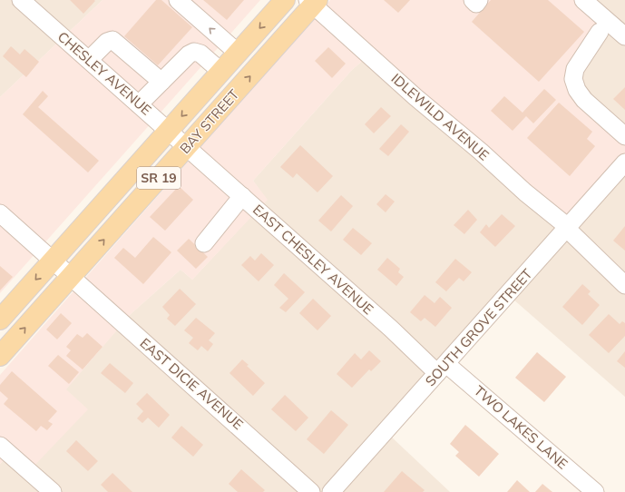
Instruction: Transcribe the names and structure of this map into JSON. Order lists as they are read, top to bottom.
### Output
{
  "streets": {
    "main road": ["BAY STREET", "SR 19"],
    "street": [
      "CHESLEY AVENUE",
      "IDLEWILD AVENUE",
      "EAST CHESLEY AVENUE",
      "SOUTH GROVE STREET",
      "EAST DICIE AVENUE",
      "TWO LAKES LANE"
    ]
  },
  "crossings": [
    ["CHESLEY AVENUE", "BAY STREET"],
    ["CHESLEY AVENUE", "EAST CHESLEY AVENUE"],
    ["IDLEWILD AVENUE", "BAY STREET"],
    ["IDLEWILD AVENUE", "SOUTH GROVE STREET"],
    ["BAY STREET", "EAST CHESLEY AVENUE"],
    ["BAY STREET", "EAST DICIE AVENUE"],
    ["EAST CHESLEY AVENUE", "SOUTH GROVE STREET"],
    ["EAST CHESLEY AVENUE", "TWO LAKES LANE"],
    ["SOUTH GROVE STREET", "TWO LAKES LANE"]
  ]
}
